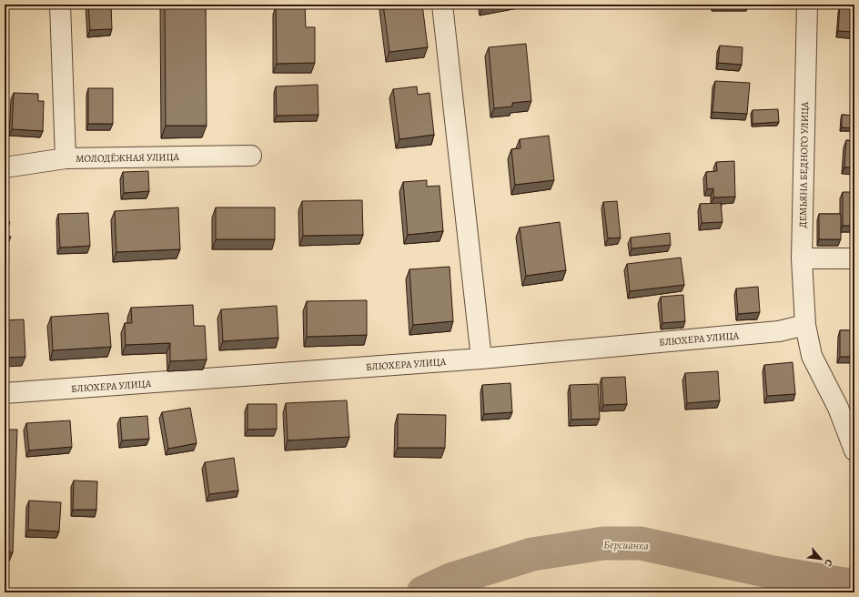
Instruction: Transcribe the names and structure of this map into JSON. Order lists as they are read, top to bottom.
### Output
{
  "streets": {
    "street": ["МОЛОДЁЖНАЯ УЛИЦА", "ДЕМЬЯНА БЕДНОГО УЛИЦА", "БЛЮХЕРА УЛИЦА"]
  },
  "crossings": [
    ["ДЕМЬЯНА БЕДНОГО УЛИЦА", "БЛЮХЕРА УЛИЦА"]
  ],
  "water": ["Берсианка"],
  "north": "bottom right"
}
